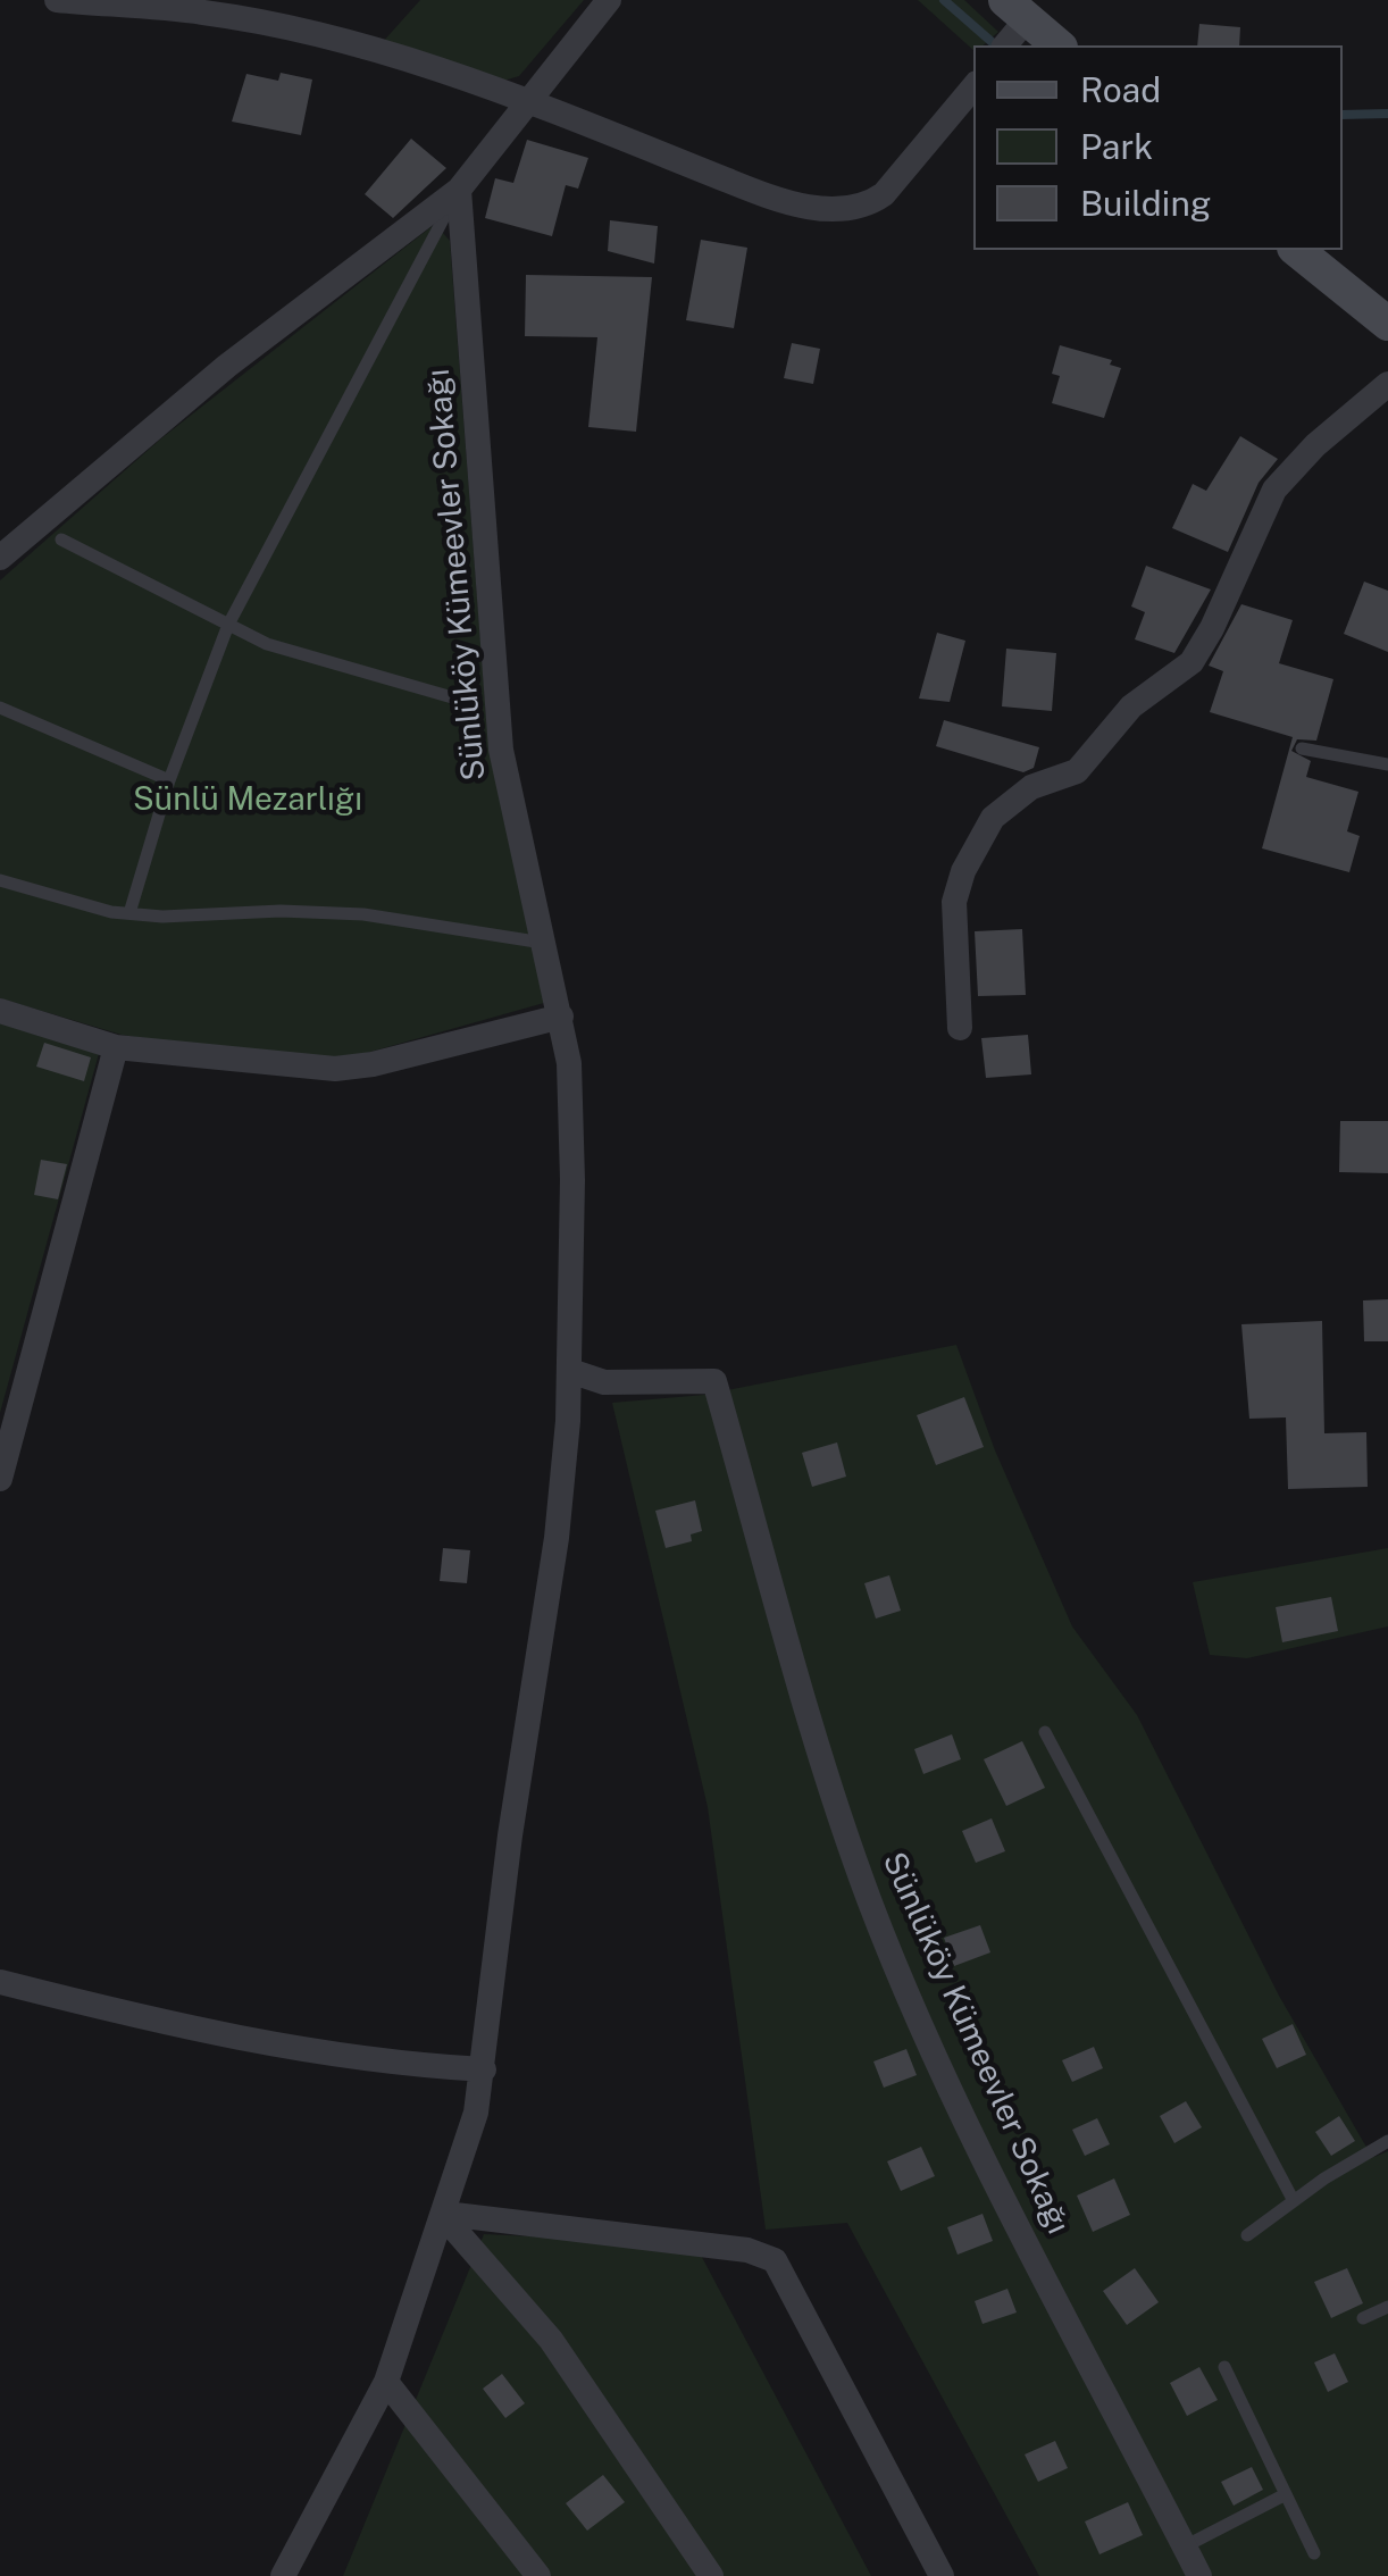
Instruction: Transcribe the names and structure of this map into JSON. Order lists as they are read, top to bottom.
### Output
{
  "streets": {
    "street": ["Sünlüköy Kümeevler Sokağı"]
  },
  "parks": ["Sünlü Mezarlığı"],
  "legend": ["Road", "Park", "Building"]
}
